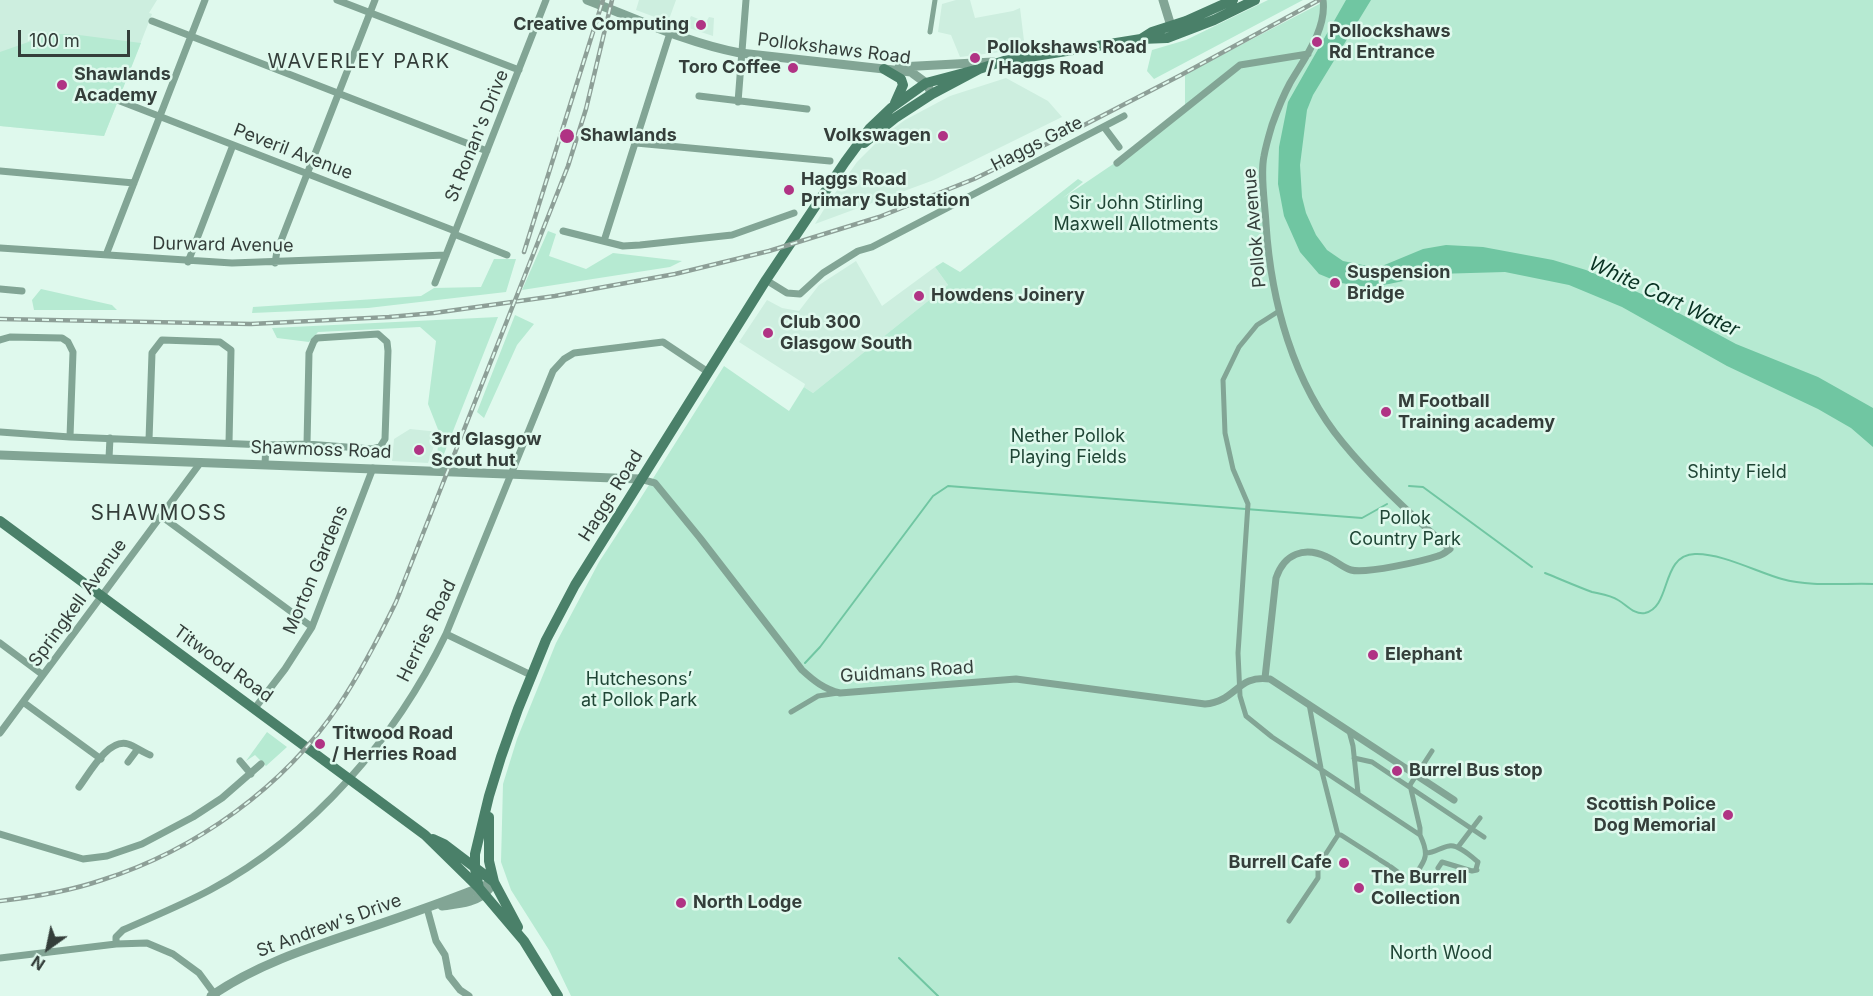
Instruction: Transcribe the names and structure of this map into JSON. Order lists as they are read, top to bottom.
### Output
{
  "streets": {
    "main road": ["Haggs Road", "Titwood Road"],
    "street": [
      "Pollokshaws Road",
      "St Ronan's Drive",
      "Haggs Gate",
      "Peveril Avenue",
      "Pollok Avenue",
      "Durward Avenue",
      "Shawmoss Road",
      "Morton Gardens",
      "Springkell Avenue",
      "Herries Road",
      "Guidmans Road",
      "St Andrew's Drive"
    ]
  },
  "crossings": [
    ["Pollokshaws Road", "Haggs Road"],
    ["St Ronan's Drive", "Peveril Avenue"],
    ["St Ronan's Drive", "Durward Avenue"],
    ["Haggs Gate", "Haggs Road"],
    ["Pollok Avenue", "Guidmans Road"],
    ["Shawmoss Road", "Haggs Road"],
    ["Shawmoss Road", "Morton Gardens"],
    ["Shawmoss Road", "Springkell Avenue"],
    ["Shawmoss Road", "Herries Road"],
    ["Shawmoss Road", "Guidmans Road"],
    ["Haggs Road", "Herries Road"],
    ["Haggs Road", "Titwood Road"],
    ["Haggs Road", "Guidmans Road"],
    ["Haggs Road", "St Andrew's Drive"],
    ["Morton Gardens", "Titwood Road"],
    ["Springkell Avenue", "Titwood Road"],
    ["Herries Road", "Titwood Road"],
    ["Titwood Road", "St Andrew's Drive"]
  ],
  "districts": ["WAVERLEY PARK", "SHAWMOSS"],
  "water": ["White Cart Water"],
  "parks": [
    "Sir John Stirling Maxwell Allotments",
    "Nether Pollok Playing Fields",
    "Shinty Field",
    "Pollok Country Park",
    "Hutchesons’ at Pollok Park",
    "North Wood"
  ],
  "places": [
    "Creative Computing",
    "Pollockshaws Rd Entrance",
    "Pollokshaws Road / Haggs Road",
    "Toro Coffee",
    "Shawlands Academy",
    "Shawlands",
    "Volkswagen",
    "Haggs Road Primary Substation",
    "Suspension Bridge",
    "Howdens Joinery",
    "Club 300 Glasgow South",
    "M Football Training academy",
    "3rd Glasgow Scout hut",
    "Elephant",
    "Titwood Road / Herries Road",
    "Burrel Bus stop",
    "Scottish Police Dog Memorial",
    "Burrell Cafe",
    "The Burrell Collection",
    "North Lodge"
  ],
  "scale_bar": "100 m",
  "north": "bottom left"
}
